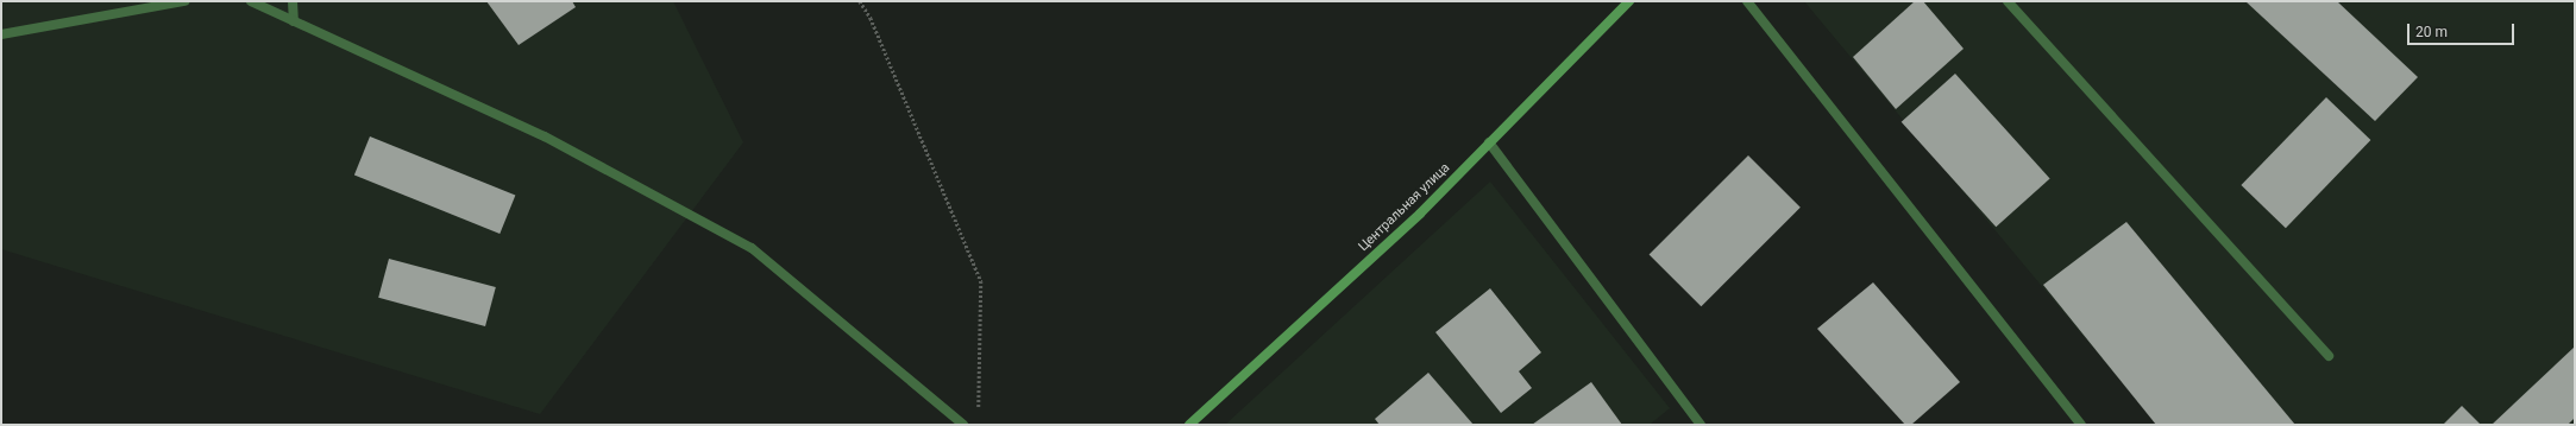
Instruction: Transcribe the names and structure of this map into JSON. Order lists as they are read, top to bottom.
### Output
{
  "streets": {
    "street": ["Центральная улица"]
  },
  "scale_bar": "20 m"
}
